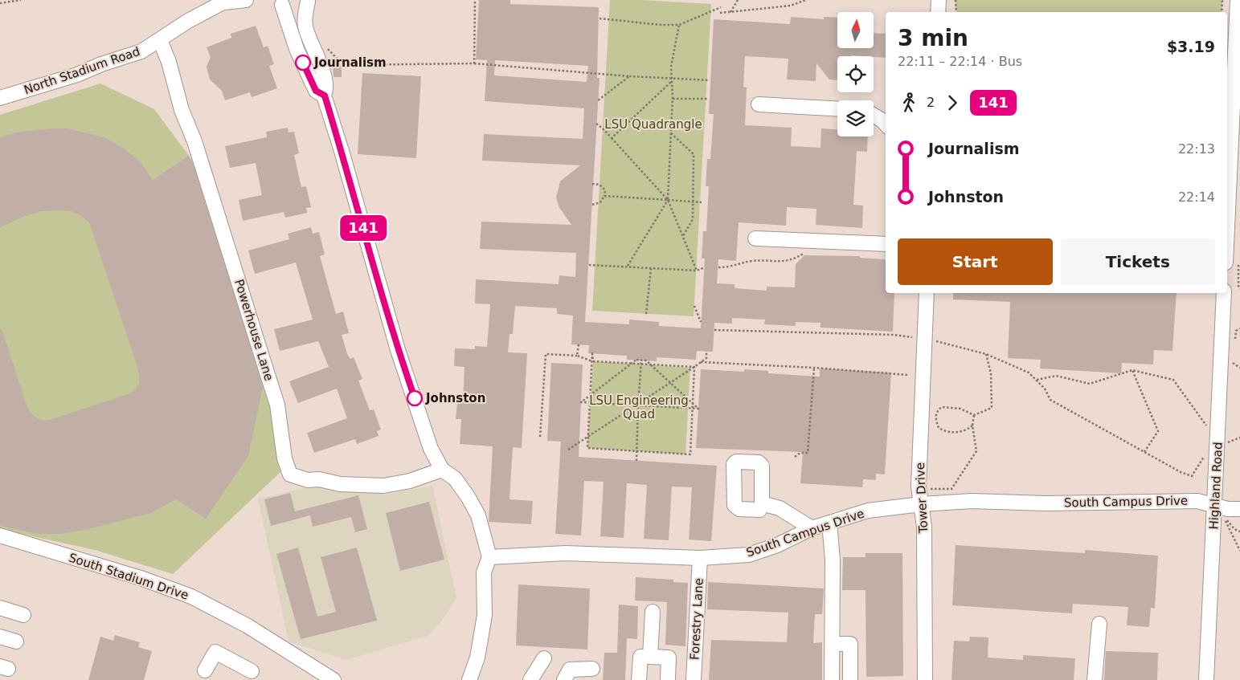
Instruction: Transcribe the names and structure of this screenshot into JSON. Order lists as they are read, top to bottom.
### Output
{
  "streets": {
    "street": [
      "North Stadium Road",
      "Powerhouse Lane",
      "Highland Road",
      "Tower Drive",
      "South Campus Drive",
      "South Stadium Drive",
      "Forestry Lane"
    ]
  },
  "crossings": [
    ["North Stadium Road", "Powerhouse Lane"],
    ["Highland Road", "South Campus Drive"],
    ["Tower Drive", "South Campus Drive"],
    ["South Campus Drive", "Forestry Lane"]
  ],
  "parks": ["LSU Quadrangle", "LSU Engineering Quad"],
  "places": ["Journalism", "Johnston"],
  "lines": ["bus line 141"],
  "north": "top",
  "page": {
    "on_map": "141",
    "heading": ["3 min", "22:11 – 22:14 · Bus", "$3.19"],
    "legs": ["2", "141"],
    "list": [
      {
        "name": "Journalism",
        "value": "22:13"
      },
      {
        "name": "Johnston",
        "value": "22:14"
      }
    ],
    "buttons": ["Start", "Tickets"]
  }
}
